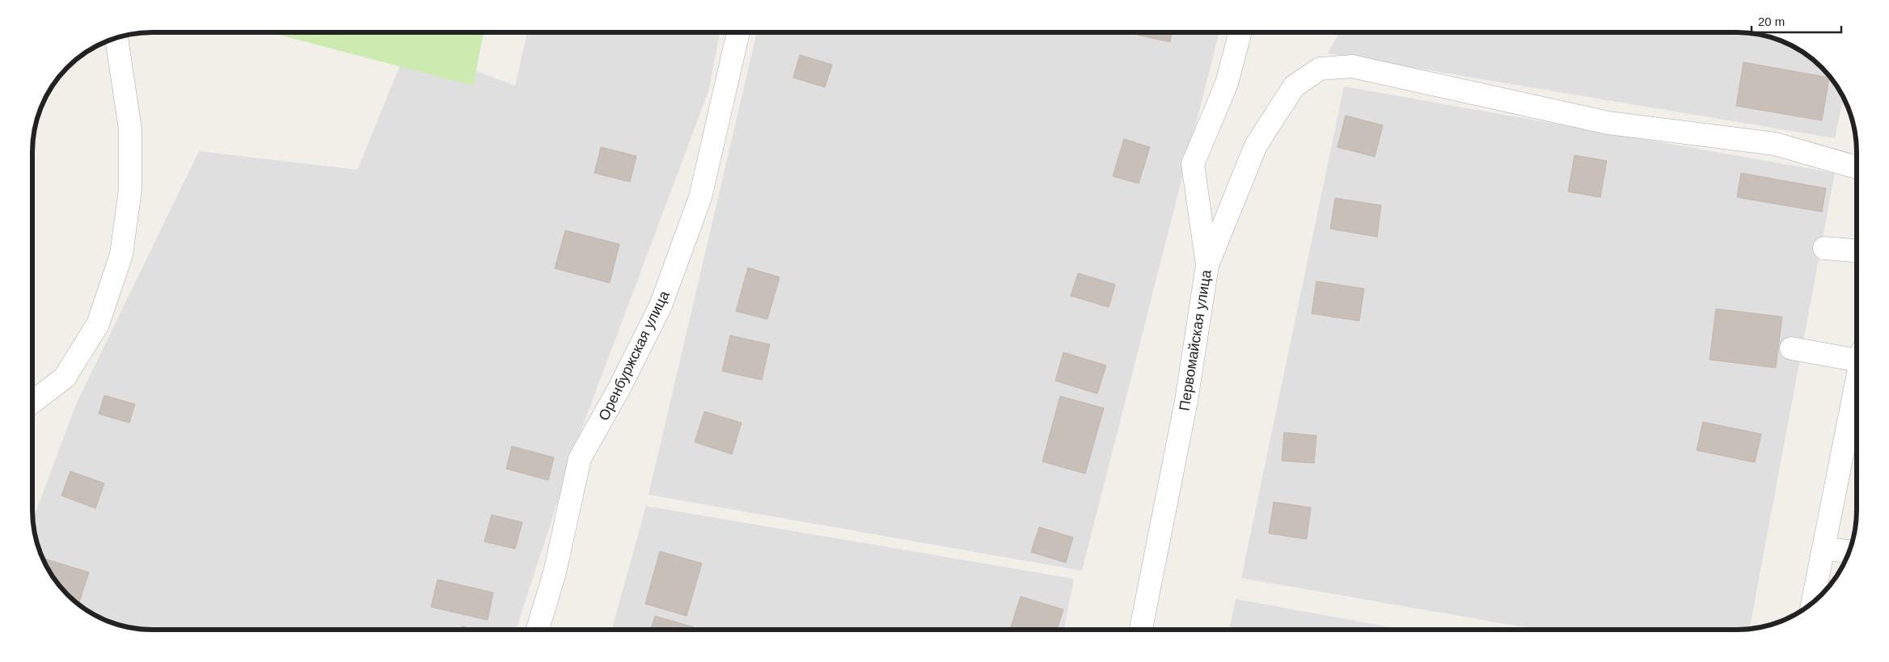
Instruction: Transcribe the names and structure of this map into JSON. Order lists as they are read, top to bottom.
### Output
{
  "streets": {
    "street": ["Первомайская улица", "Оренбуржская улица"]
  },
  "scale_bar": "20 m"
}
